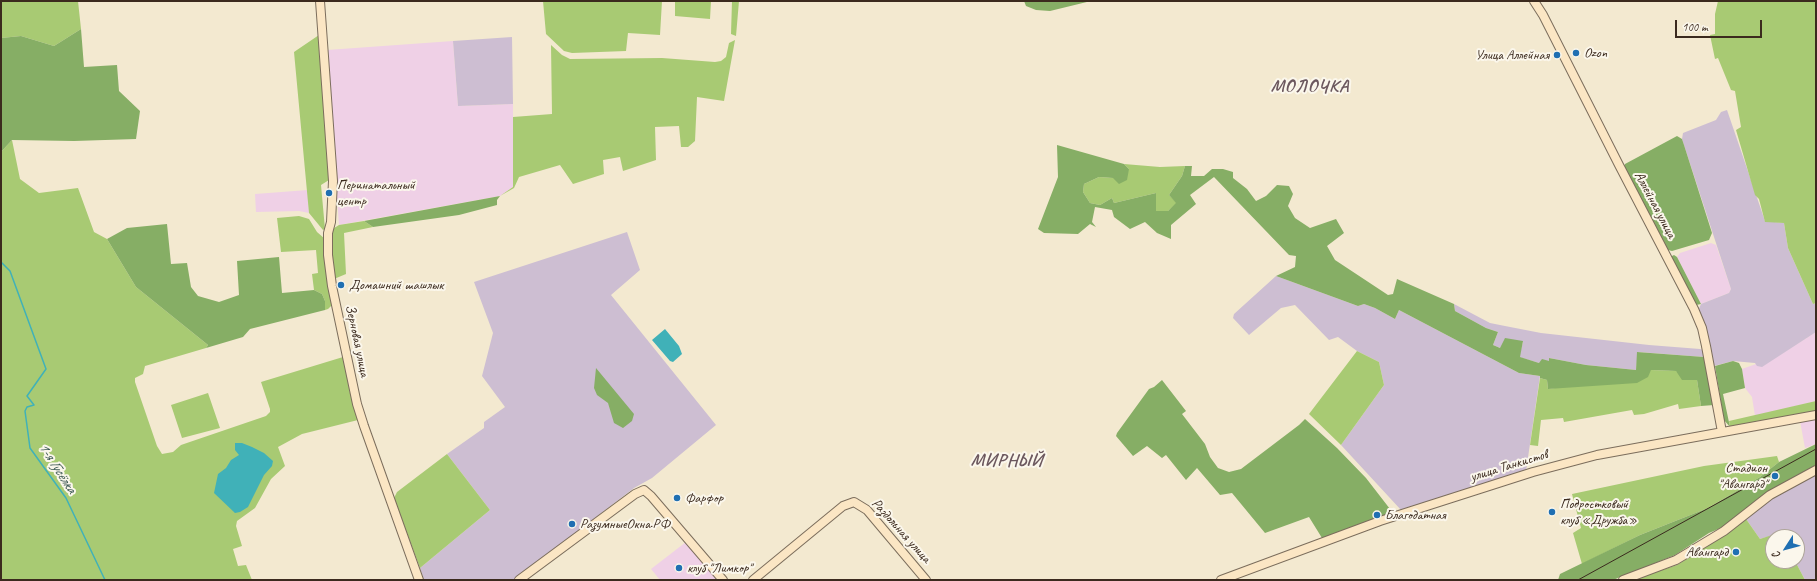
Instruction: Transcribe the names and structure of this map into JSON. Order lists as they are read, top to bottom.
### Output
{
  "streets": {
    "street": [
      "Аллейная улица",
      "Зерновая улица",
      "улица Танкистов",
      "Раздольная улица"
    ]
  },
  "crossings": [
    ["Аллейная улица", "улица Танкистов"]
  ],
  "districts": ["МОЛОЧКА", "МИРНЫЙ"],
  "water": ["1-я Гусёлка"],
  "places": [
    "Ozon",
    "Улица Аллейная",
    "Перинатальный центр",
    "Домашний шашлык",
    "Стадион \"Авангард\"",
    "Фарфор",
    "Подростковый клуб «Дружба»",
    "Благодатная",
    "РазумныеОкна.РФ",
    "Авангард",
    "клуб \"Лимкор\""
  ],
  "scale_bar": "100 m",
  "north": "bottom left"
}
